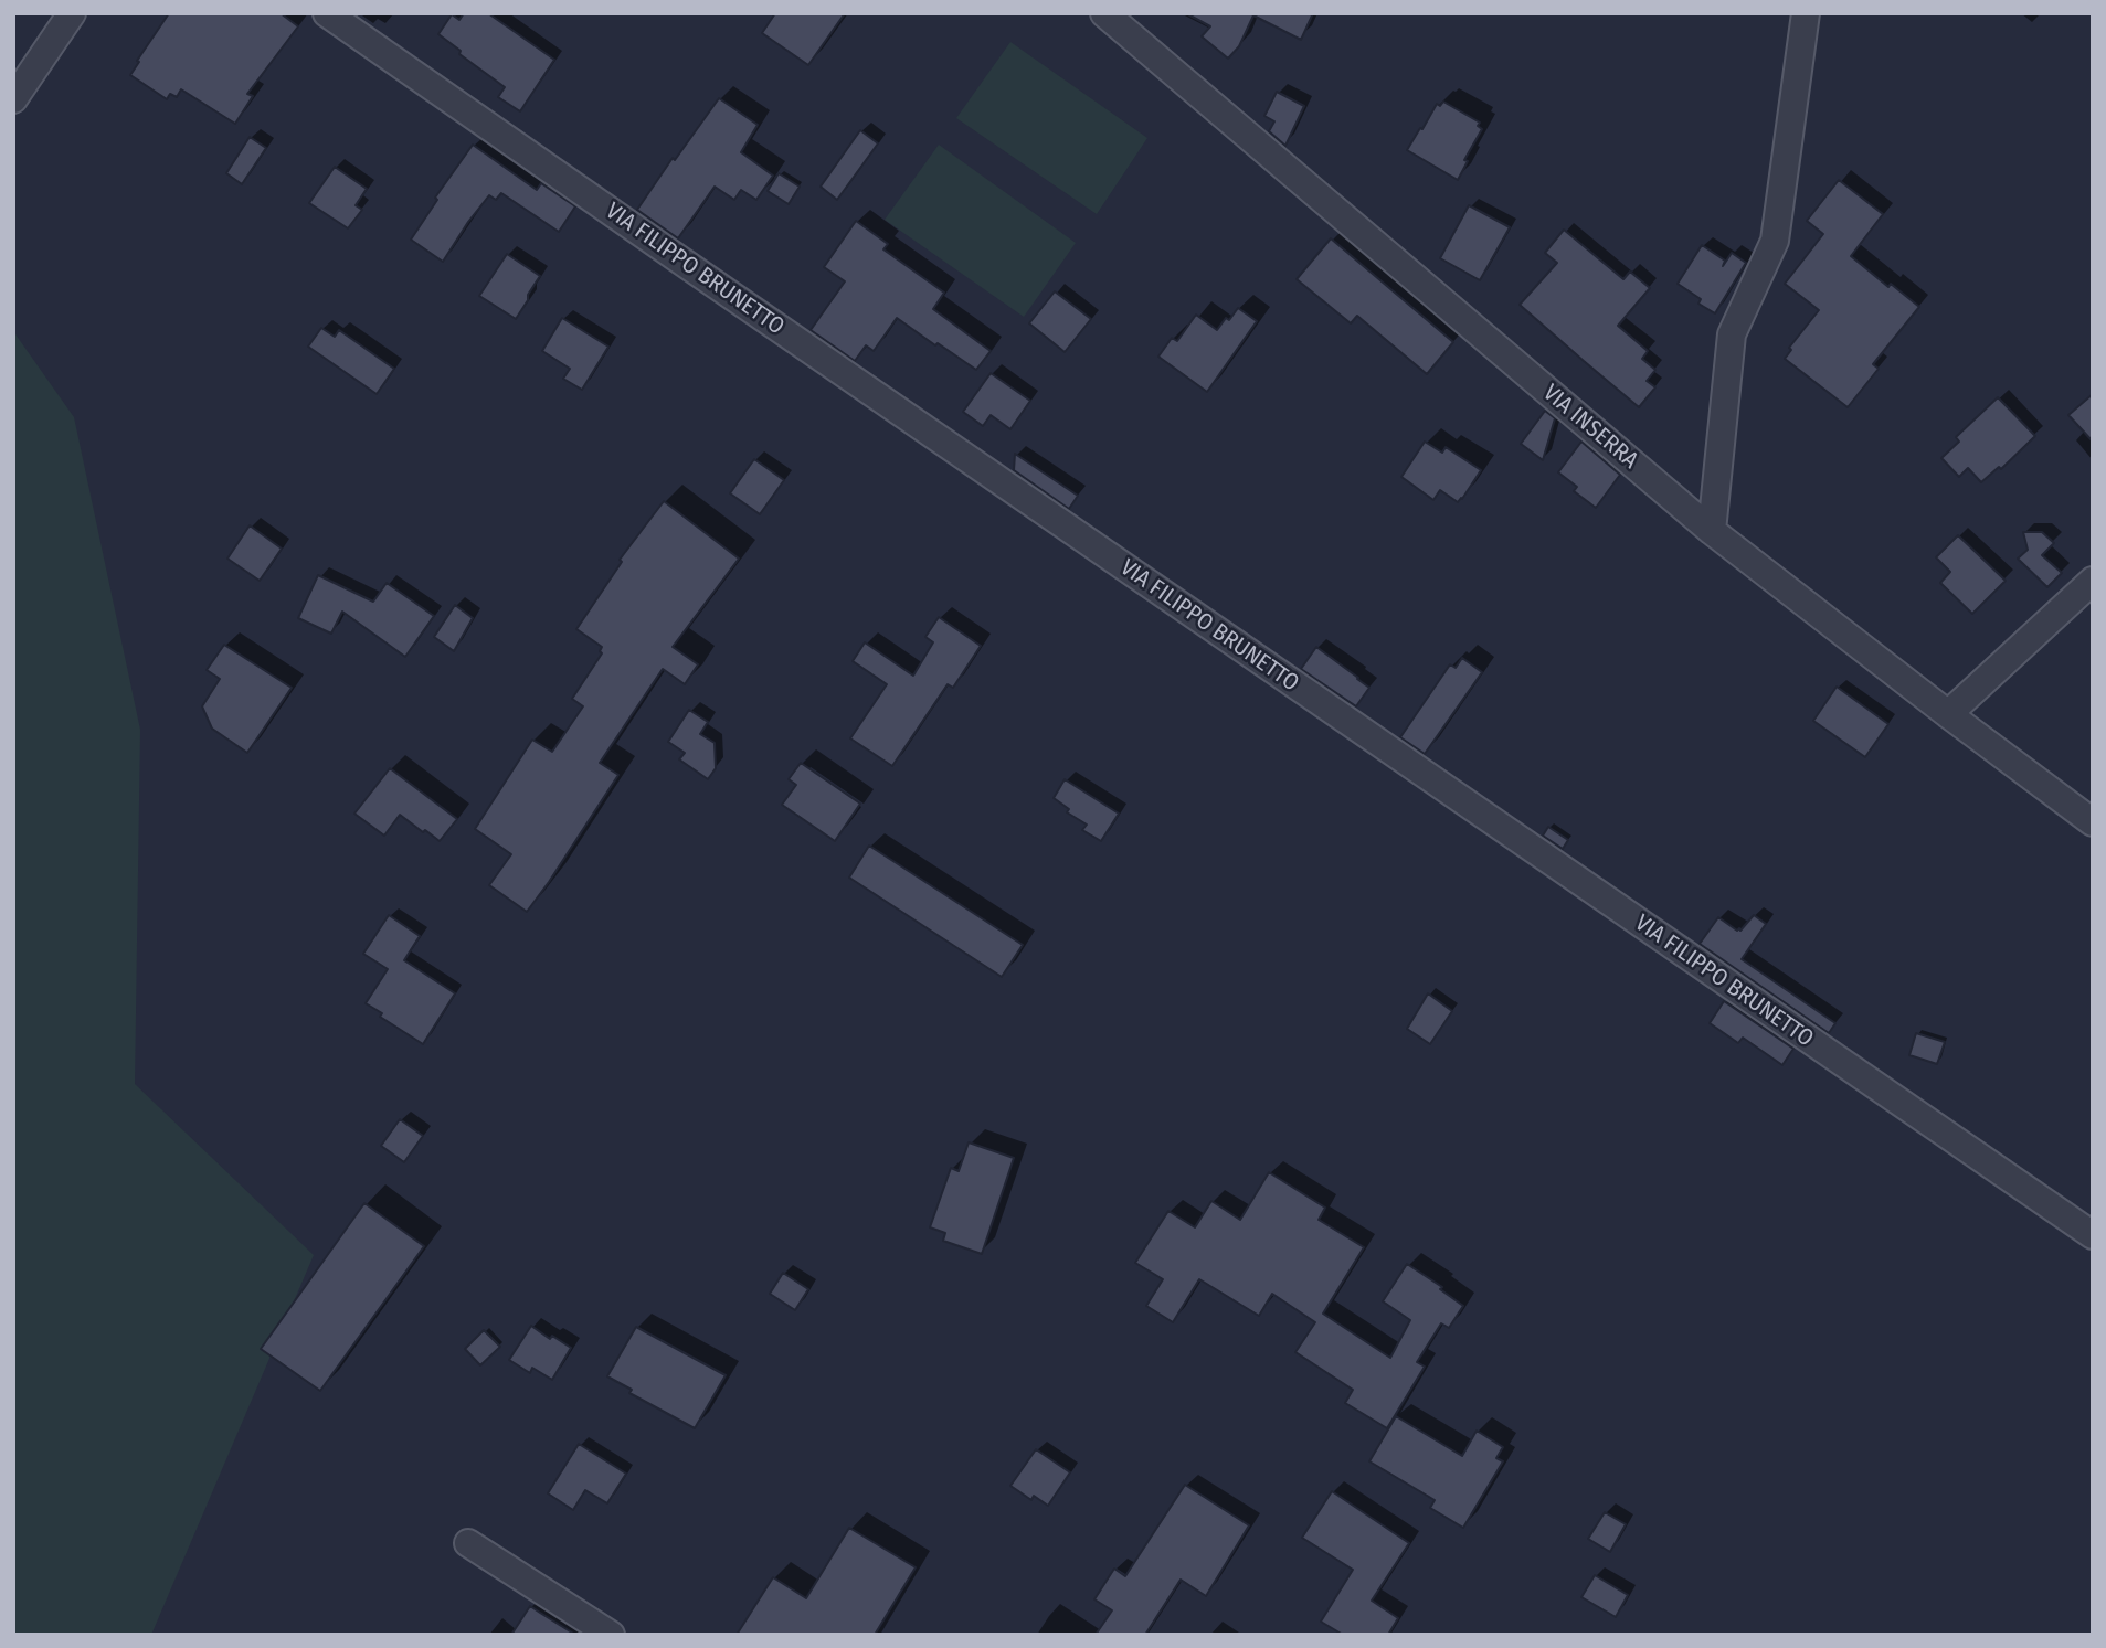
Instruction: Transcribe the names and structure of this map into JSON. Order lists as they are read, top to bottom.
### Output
{
  "streets": {
    "street": ["VIA FILIPPO BRUNETTO", "VIA INSERRA"]
  }
}
